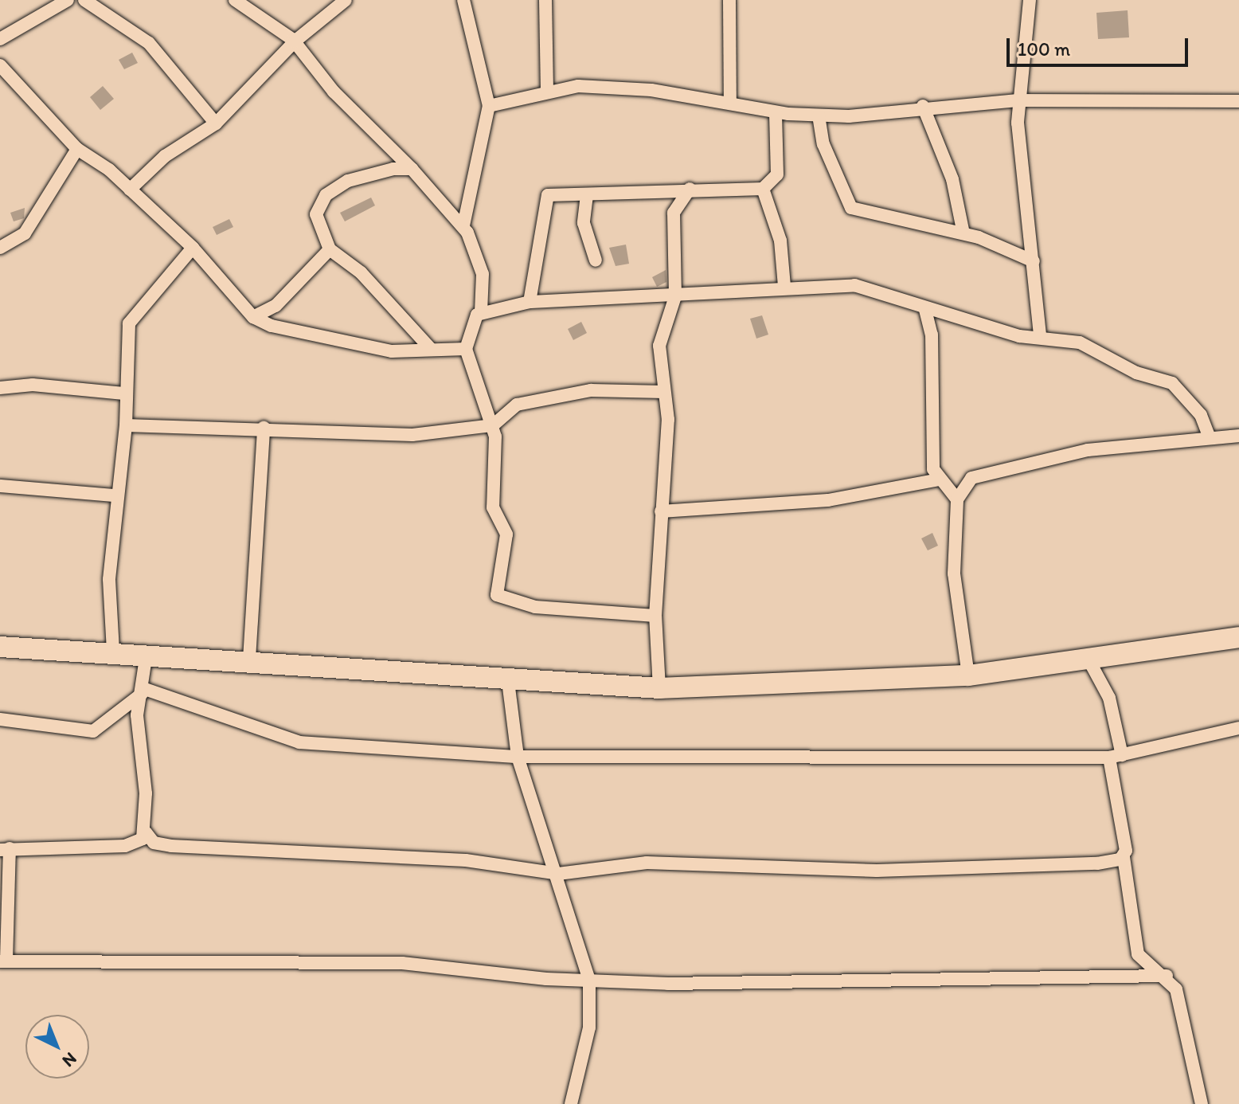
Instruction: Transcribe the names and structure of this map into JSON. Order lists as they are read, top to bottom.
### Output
{
  "scale_bar": "100 m",
  "north": "bottom right"
}
